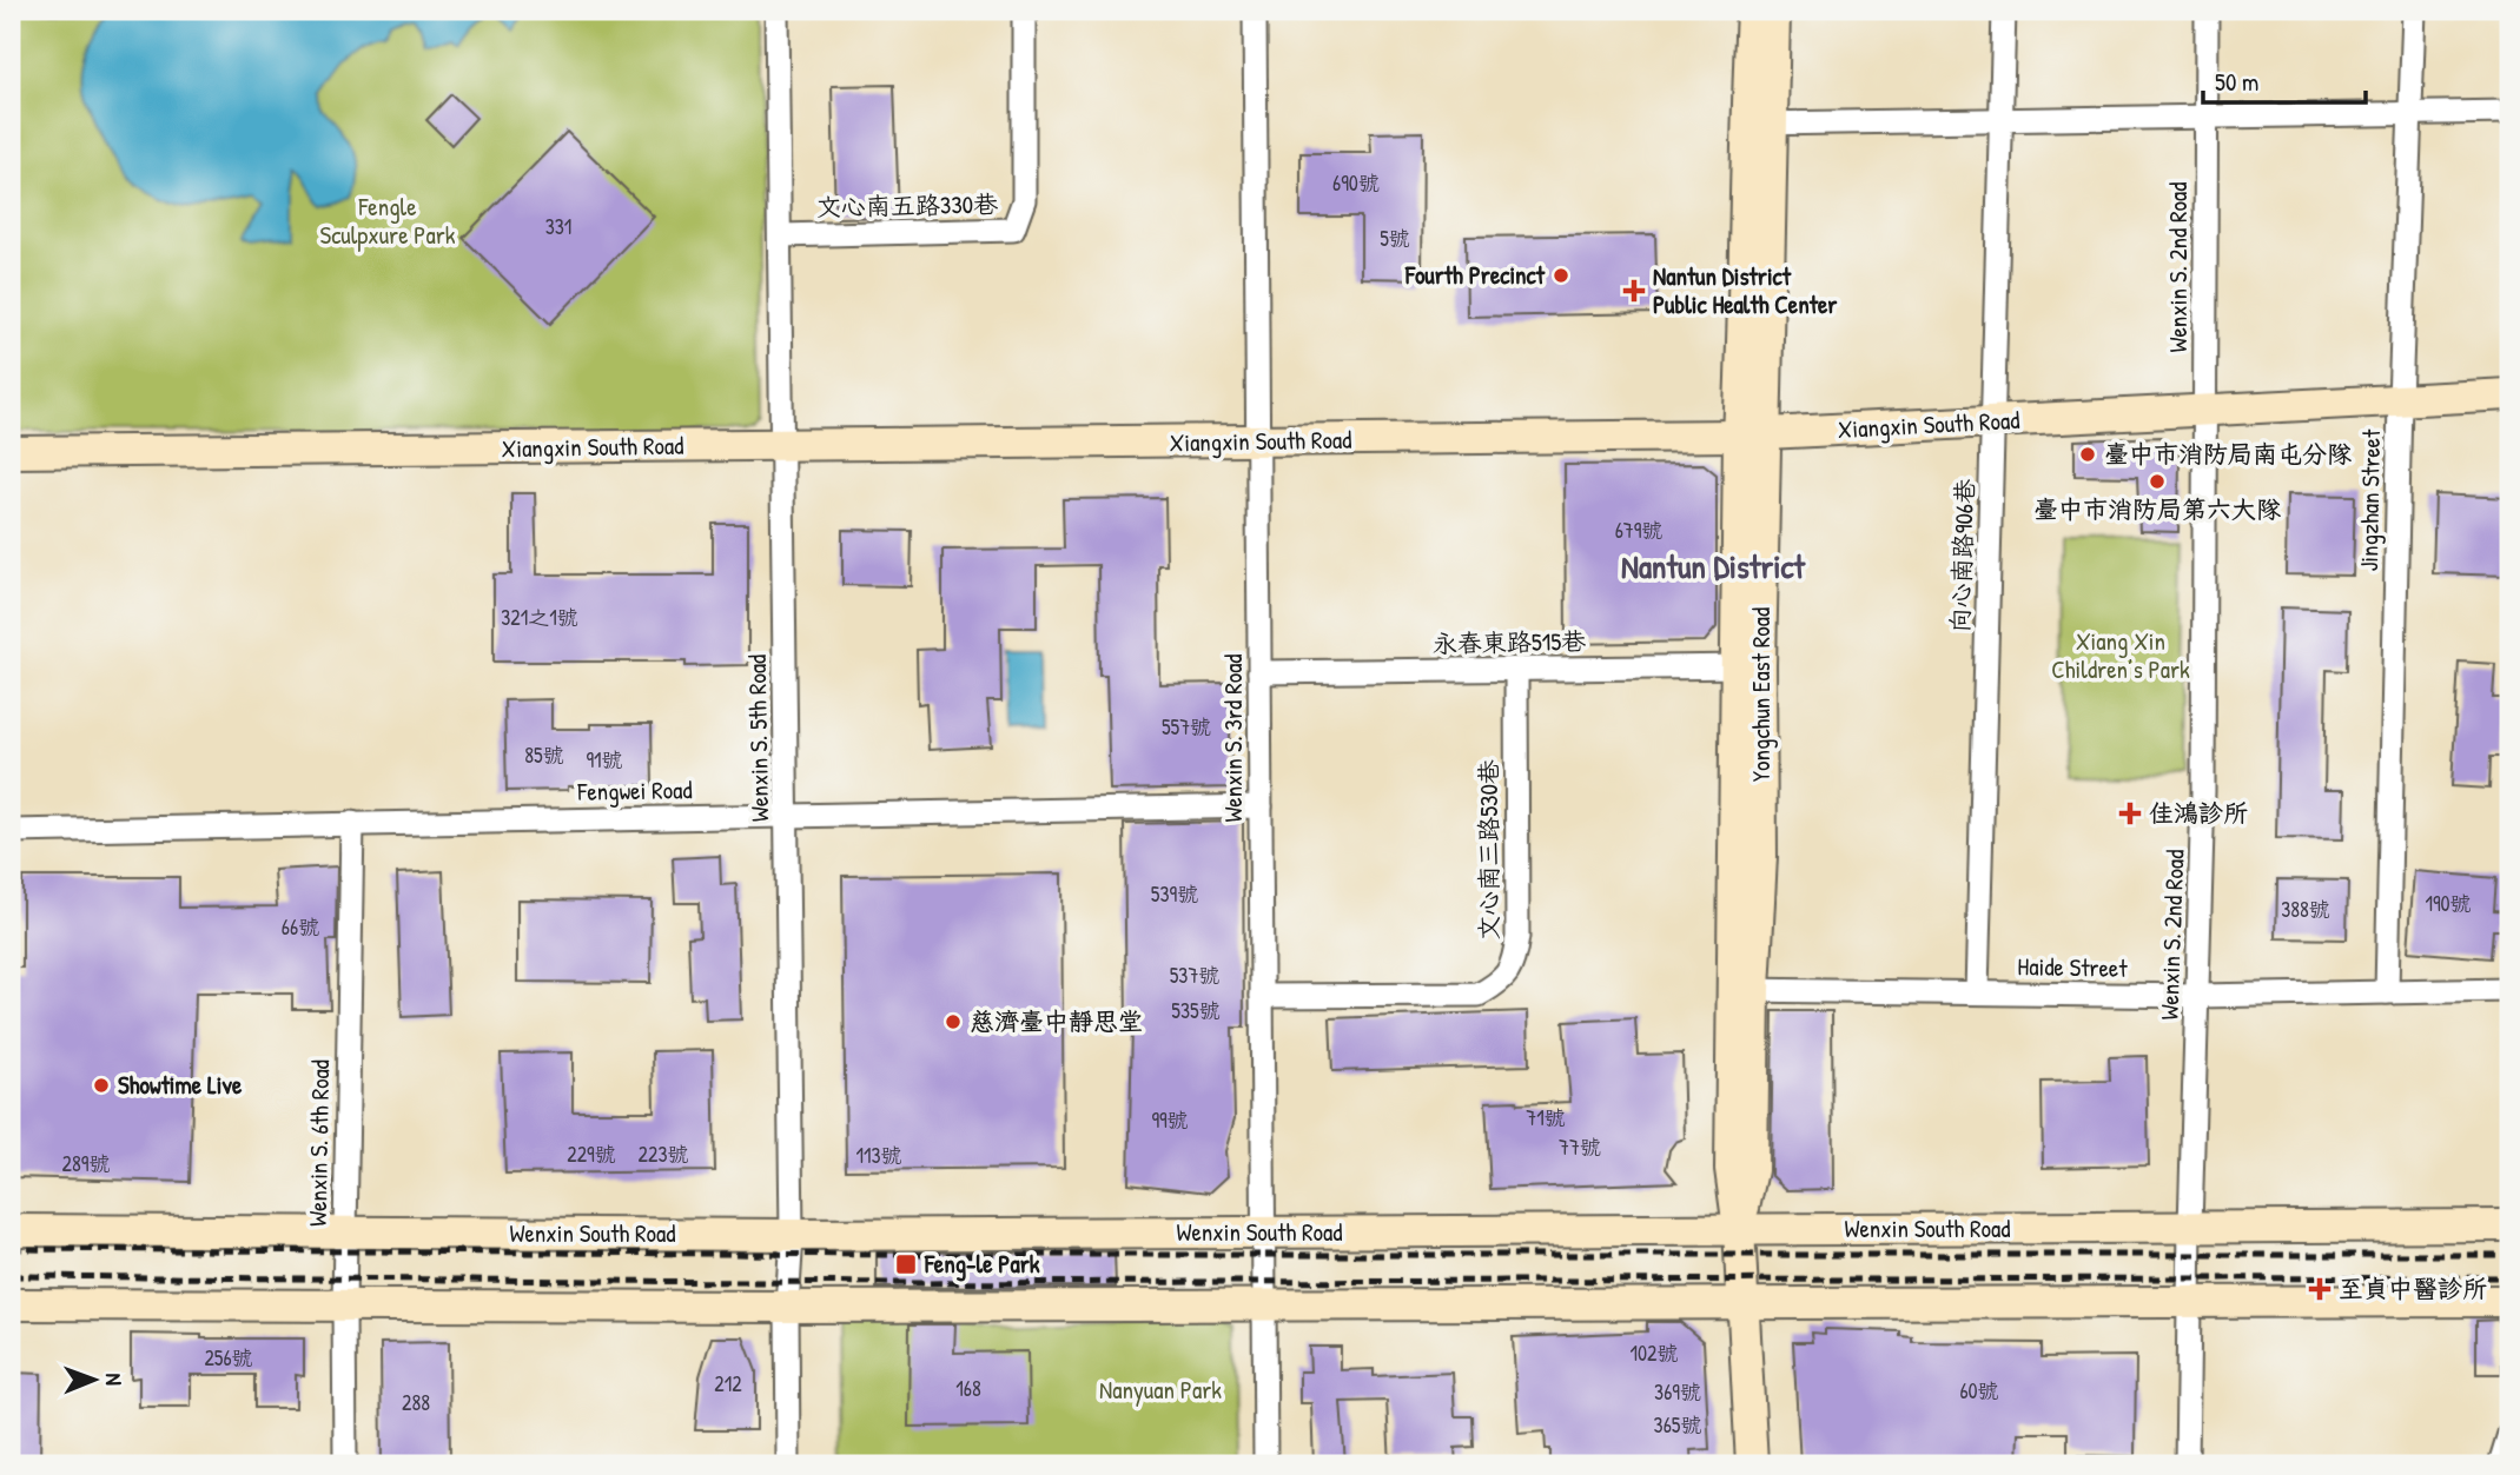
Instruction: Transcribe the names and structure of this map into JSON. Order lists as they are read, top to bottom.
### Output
{
  "streets": {
    "main road": ["Xiangxin South Road", "Yongchun East Road", "Wenxin South Road"],
    "street": [
      "文心南五路330巷",
      "Wenxin S. 2nd Road",
      "Jingzhan Street",
      "向心南路906巷",
      "永春東路515巷",
      "Wenxin S. 5th Road",
      "Wenxin S. 3rd Road",
      "Fengwei Road",
      "文心南三路530巷",
      "Haide Street",
      "Wenxin S. 6th Road"
    ]
  },
  "crossings": [
    ["文心南五路330巷", "Wenxin S. 5th Road"],
    ["Wenxin S. 2nd Road", "Xiangxin South Road"],
    ["Wenxin S. 2nd Road", "Haide Street"],
    ["Wenxin S. 2nd Road", "Wenxin South Road"],
    ["Xiangxin South Road", "Jingzhan Street"],
    ["Xiangxin South Road", "向心南路906巷"],
    ["Xiangxin South Road", "Yongchun East Road"],
    ["Xiangxin South Road", "Wenxin S. 5th Road"],
    ["Xiangxin South Road", "Wenxin S. 3rd Road"],
    ["Jingzhan Street", "Haide Street"],
    ["向心南路906巷", "Haide Street"],
    ["永春東路515巷", "Yongchun East Road"],
    ["永春東路515巷", "Wenxin S. 3rd Road"],
    ["永春東路515巷", "文心南三路530巷"],
    ["Yongchun East Road", "Haide Street"],
    ["Yongchun East Road", "Wenxin South Road"],
    ["Wenxin S. 5th Road", "Fengwei Road"],
    ["Wenxin S. 5th Road", "Wenxin South Road"],
    ["Wenxin S. 3rd Road", "Fengwei Road"],
    ["Wenxin S. 3rd Road", "文心南三路530巷"],
    ["Wenxin S. 3rd Road", "Wenxin South Road"],
    ["Fengwei Road", "Wenxin S. 6th Road"],
    ["Wenxin S. 6th Road", "Wenxin South Road"]
  ],
  "districts": ["Nantun District"],
  "parks": ["Fengle Sculpxure Park", "Xiang Xin Children’s Park", "Nanyuan Park"],
  "places": {
    "other": [
      "Fourth Precinct",
      "臺中市消防局南屯分隊",
      "臺中市消防局第六大隊",
      "慈濟臺中靜思堂",
      "Showtime Live"
    ],
    "health": ["Nantun District Public Health Center", "佳鴻診所", "至貞中醫診所"],
    "transit": ["Feng-le Park"]
  },
  "house_numbers": [
    "690號",
    "331",
    "5號",
    "679號",
    "321之1號",
    "557號",
    "85號",
    "91號",
    "539號",
    "190號",
    "388號",
    "66號",
    "537號",
    "535號",
    "71號",
    "99號",
    "77號",
    "229號",
    "223號",
    "113號",
    "289號",
    "102號",
    "256號",
    "212",
    "168",
    "60號",
    "369號",
    "288",
    "365號"
  ],
  "scale_bar": "50 m",
  "north": "right"
}
